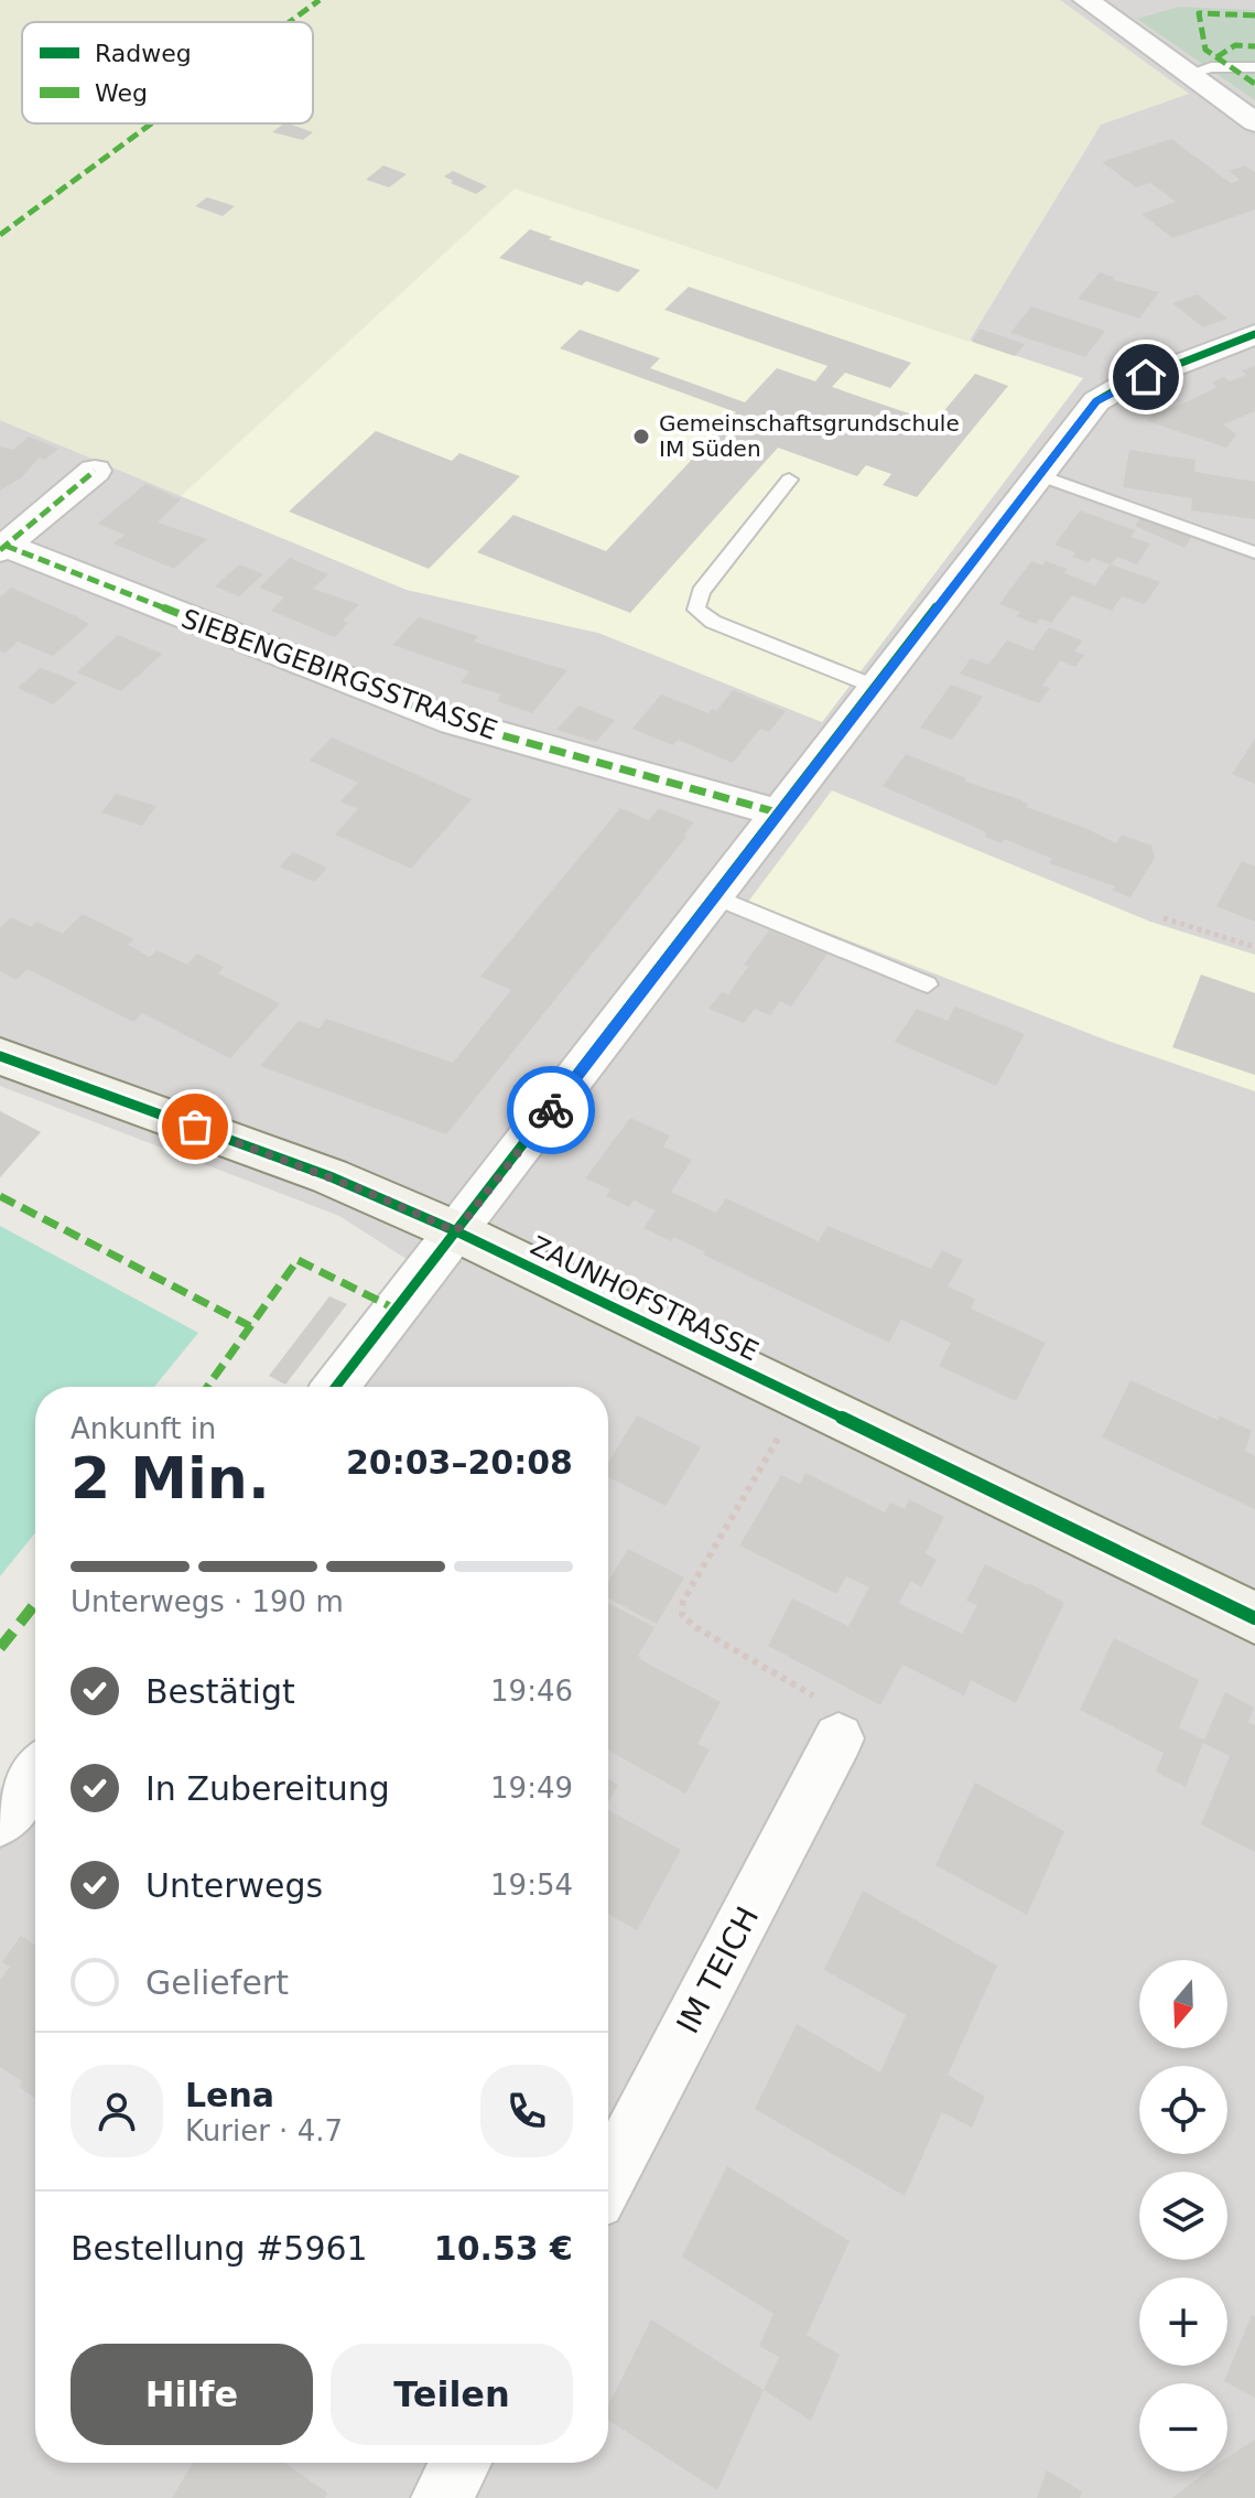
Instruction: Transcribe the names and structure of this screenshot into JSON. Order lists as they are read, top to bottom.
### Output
{
  "streets": {
    "street": ["SIEBENGEBIRGSSTRASSE", "ZAUNHOFSTRASSE", "IM TEICH"]
  },
  "places": ["Gemeinschaftsgrundschule IM Süden"],
  "legend": ["Radweg", "Weg"],
  "north": "bottom",
  "page": {
    "heading": ["2 Min.", "Ankunft in", "20:03–20:08"],
    "panel": [
      "Lena",
      "Kurier · 4.7",
      "Bestellung #5961",
      "10.53 €"
    ],
    "bar": "Unterwegs · 190 m",
    "list": [
      ["Bestätigt", "19:46"],
      ["In Zubereitung", "19:49"],
      ["Unterwegs", "19:54"],
      "Geliefert"
    ],
    "map_buttons": ["+", "−"],
    "buttons": ["Hilfe", "Teilen"]
  }
}
